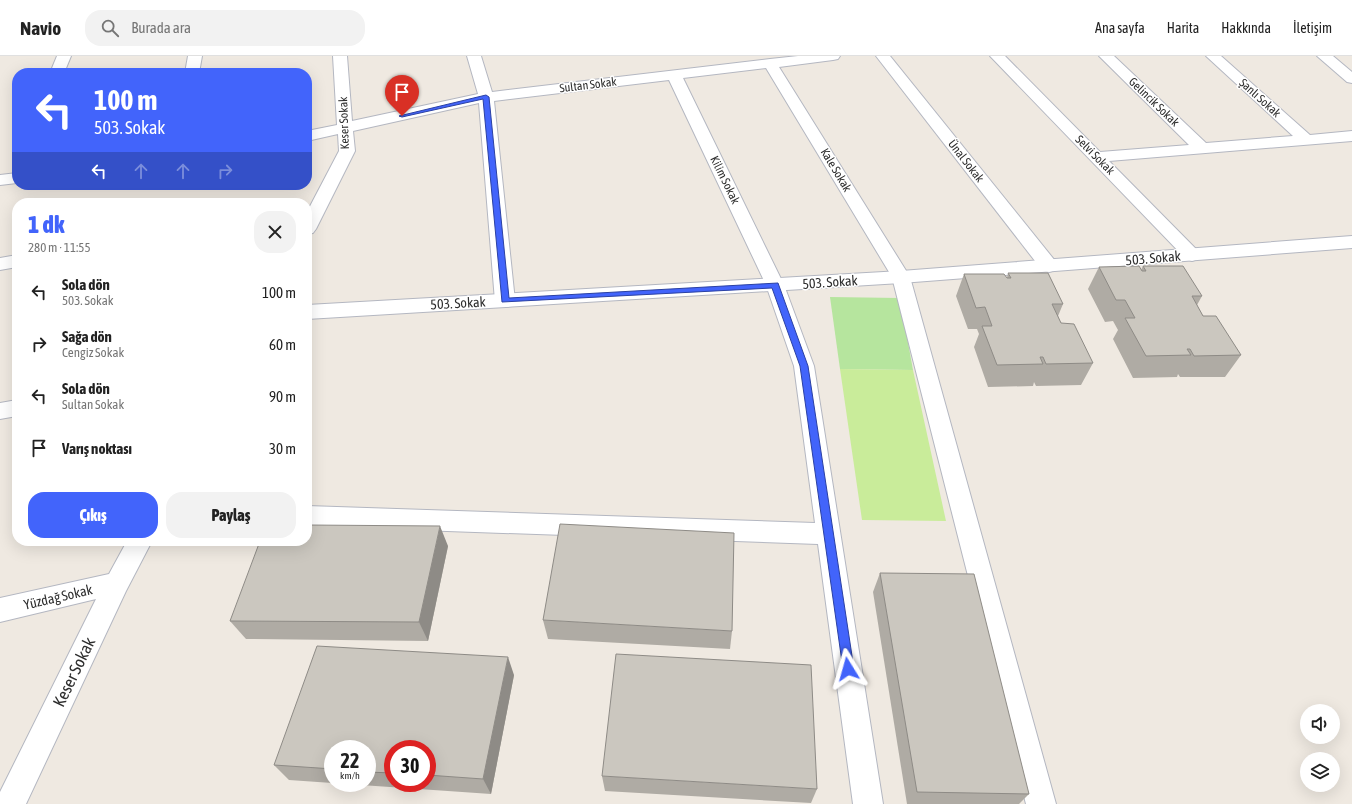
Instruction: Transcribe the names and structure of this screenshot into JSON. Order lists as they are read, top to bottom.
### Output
{
  "streets": {
    "street": [
      "Sultan Sokak",
      "Şanlı Sokak",
      "Gelincik Sokak",
      "Keser Sokak",
      "Selvi Sokak",
      "Ünal Sokak",
      "Kale Sokak",
      "Kilim Sokak",
      "503. Sokak",
      "Yüzdağ Sokak"
    ]
  },
  "crossings": [
    ["Sultan Sokak", "Keser Sokak"],
    ["Sultan Sokak", "Kale Sokak"],
    ["Sultan Sokak", "Kilim Sokak"],
    ["Keser Sokak", "Yüzdağ Sokak"],
    ["Selvi Sokak", "503. Sokak"],
    ["Ünal Sokak", "503. Sokak"],
    ["Kale Sokak", "503. Sokak"],
    ["Kilim Sokak", "503. Sokak"]
  ],
  "page": {
    "header": "Navio",
    "search": "Burada ara",
    "nav": [
      "Ana sayfa",
      "Harita",
      "Hakkında",
      "İletişim"
    ],
    "turn": ["100 m", "503. Sokak"],
    "heading": ["1 dk", "280 m · 11:55"],
    "list": [
      {
        "name": "Sola dön",
        "note": "503. Sokak",
        "value": "100 m"
      },
      {
        "name": "Sağa dön",
        "note": "Cengiz Sokak",
        "value": "60 m"
      },
      {
        "name": "Sola dön",
        "note": "Sultan Sokak",
        "value": "90 m"
      },
      {
        "name": "Varış noktası",
        "value": "30 m"
      }
    ],
    "buttons": ["Çıkış", "Paylaş"],
    "speed": "22 km/h",
    "limit": "30"
  }
}
